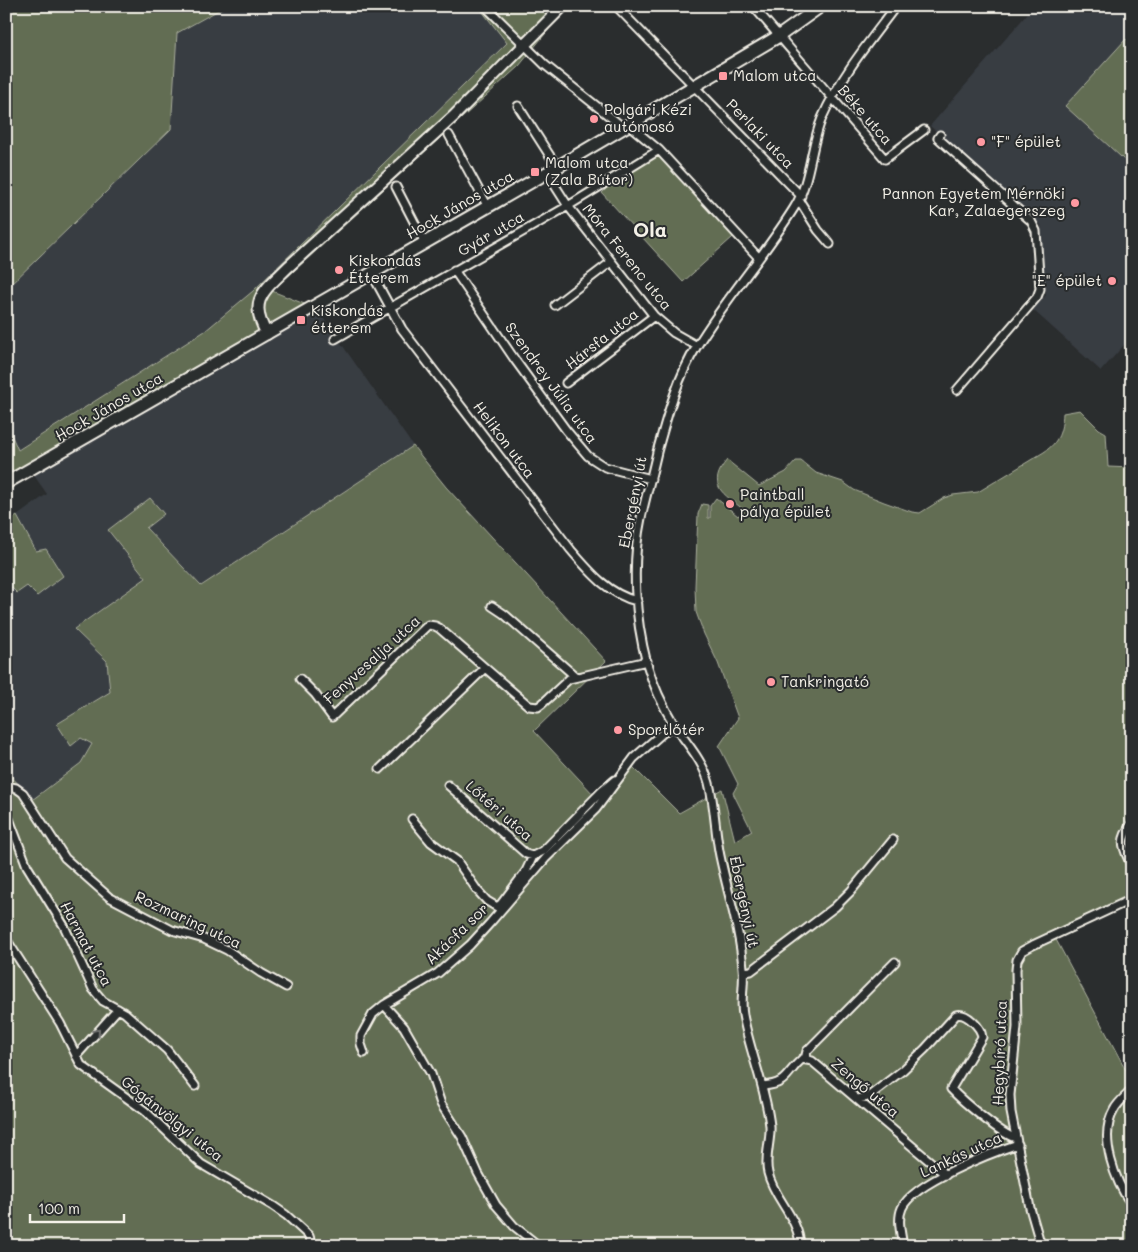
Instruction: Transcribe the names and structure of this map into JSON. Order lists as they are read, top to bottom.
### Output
{
  "streets": {
    "main road": ["Hock János utca"],
    "street": [
      "Béke utca",
      "Perlaki utca",
      "Gyár utca",
      "Móra Ferenc utca",
      "Hársfa utca",
      "Szendrey Júlia utca",
      "Helikon utca",
      "Ebergényi út",
      "Fenyvesalja utca",
      "Lőtéri utca",
      "Rozmaring utca",
      "Akácfa sor",
      "Harmat utca",
      "Hegybíró utca",
      "Zengő utca",
      "Gógánvölgyi utca",
      "Lankás utca"
    ]
  },
  "crossings": [
    ["Béke utca", "Hock János utca"],
    ["Béke utca", "Ebergényi út"],
    ["Perlaki utca", "Hock János utca"],
    ["Perlaki utca", "Ebergényi út"],
    ["Hock János utca", "Móra Ferenc utca"],
    ["Hock János utca", "Helikon utca"],
    ["Gyár utca", "Móra Ferenc utca"],
    ["Gyár utca", "Szendrey Júlia utca"],
    ["Gyár utca", "Helikon utca"],
    ["Móra Ferenc utca", "Hársfa utca"],
    ["Móra Ferenc utca", "Ebergényi út"],
    ["Szendrey Júlia utca", "Ebergényi út"],
    ["Helikon utca", "Ebergényi út"],
    ["Ebergényi út", "Fenyvesalja utca"],
    ["Ebergényi út", "Akácfa sor"],
    ["Hegybíró utca", "Lankás utca"],
    ["Zengő utca", "Lankás utca"]
  ],
  "districts": ["Ola"],
  "places": {
    "transit": ["Malom utca", "Malom utca (Zala Bútor)", "Kiskondás étterem"],
    "other": [
      "Polgári Kézi autómosó",
      "\"F\" épület",
      "Pannon Egyetem Mérnöki Kar, Zalaegerszeg",
      "Kiskondás Étterem",
      "\"E\" épület",
      "Paintball pálya épület",
      "Tankringató",
      "Sportlőtér"
    ]
  },
  "scale_bar": "100 m"
}
